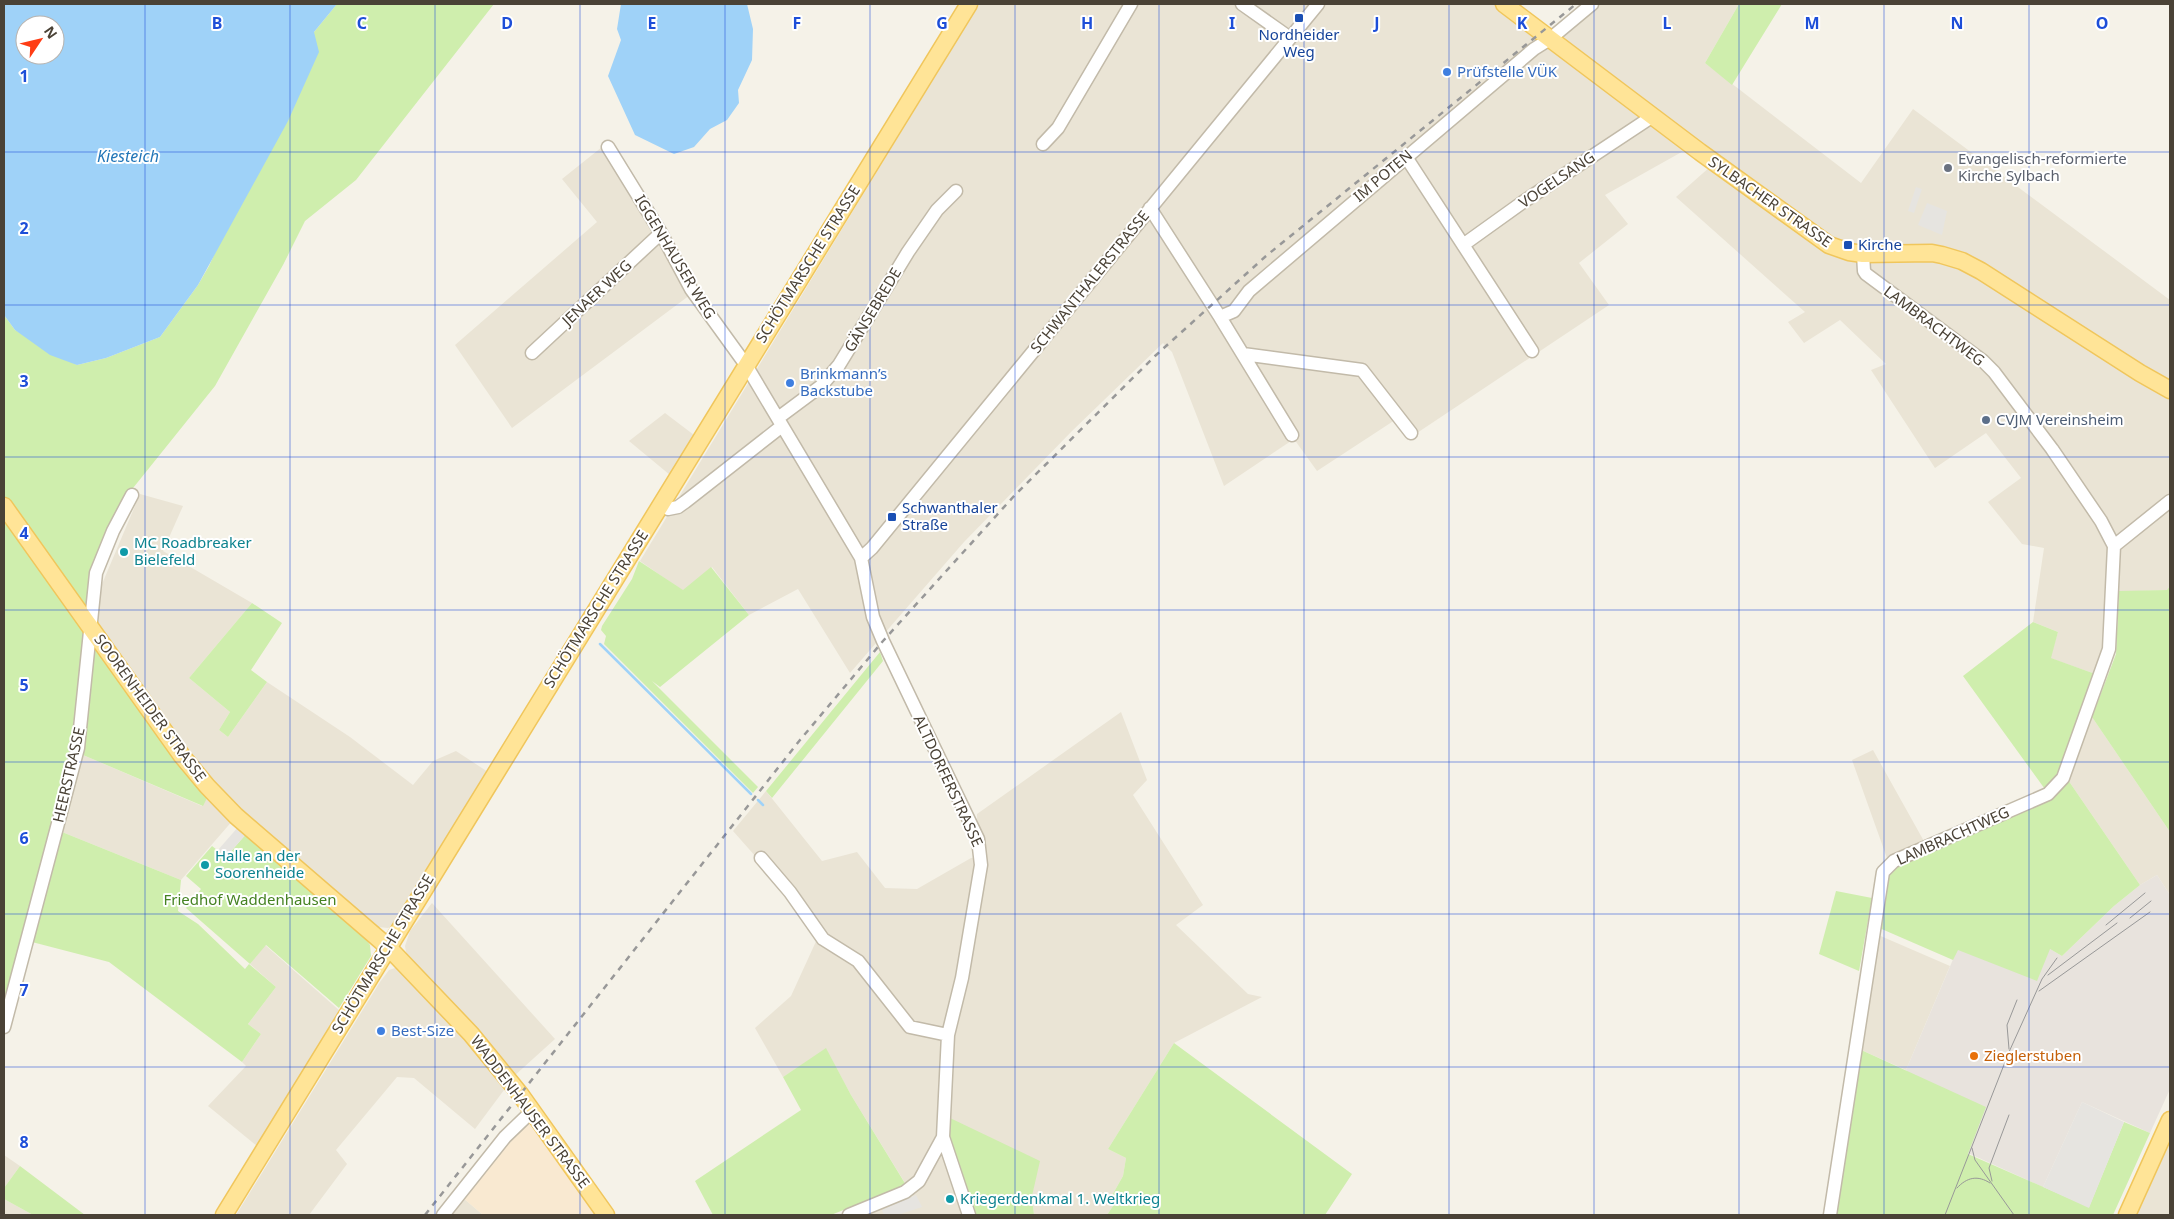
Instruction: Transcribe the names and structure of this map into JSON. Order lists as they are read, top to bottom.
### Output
{
  "streets": {
    "main road": [
      "SYLBACHER STRASSE",
      "SCHÖTMARSCHE STRASSE",
      "SOORENHEIDER STRASSE",
      "WADDENHAUSER STRASSE"
    ],
    "street": [
      "IM POTEN",
      "VOGELSANG",
      "IGGENHAUSER WEG",
      "SCHWANTHALERSTRASSE",
      "JENAER WEG",
      "GÄNSEBREDE",
      "LAMBRACHTWEG",
      "HEERSTRASSE",
      "ALTDORFERSTRASSE"
    ]
  },
  "crossings": [
    ["IM POTEN", "SYLBACHER STRASSE"],
    ["VOGELSANG", "SYLBACHER STRASSE"],
    ["SYLBACHER STRASSE", "LAMBRACHTWEG"],
    ["IGGENHAUSER WEG", "SCHÖTMARSCHE STRASSE"],
    ["IGGENHAUSER WEG", "JENAER WEG"],
    ["IGGENHAUSER WEG", "ALTDORFERSTRASSE"],
    ["SCHÖTMARSCHE STRASSE", "SOORENHEIDER STRASSE"],
    ["SCHÖTMARSCHE STRASSE", "ALTDORFERSTRASSE"],
    ["SCHÖTMARSCHE STRASSE", "WADDENHAUSER STRASSE"],
    ["SCHWANTHALERSTRASSE", "ALTDORFERSTRASSE"],
    ["GÄNSEBREDE", "ALTDORFERSTRASSE"],
    ["SOORENHEIDER STRASSE", "HEERSTRASSE"],
    ["SOORENHEIDER STRASSE", "WADDENHAUSER STRASSE"]
  ],
  "water": ["Kiesteich"],
  "parks": ["Friedhof Waddenhausen"],
  "places": {
    "transit": ["Nordheider Weg", "Kirche", "Schwanthaler Straße"],
    "other": [
      "Prüfstelle VÜK",
      "Evangelisch-reformierte Kirche Sylbach",
      "Brinkmann’s Backstube",
      "CVJM Vereinsheim",
      "MC Roadbreaker Bielefeld",
      "Halle an der Soorenheide",
      "Best-Size",
      "Zieglerstuben",
      "Kriegerdenkmal 1. Weltkrieg"
    ]
  },
  "north": "top right",
  "grid": {
    "columns": [
      "B",
      "C",
      "D",
      "E",
      "F",
      "G",
      "H",
      "I",
      "J",
      "K",
      "L",
      "M",
      "N",
      "O"
    ],
    "rows": [
      "1",
      "2",
      "3",
      "4",
      "5",
      "6",
      "7",
      "8"
    ]
  }
}
